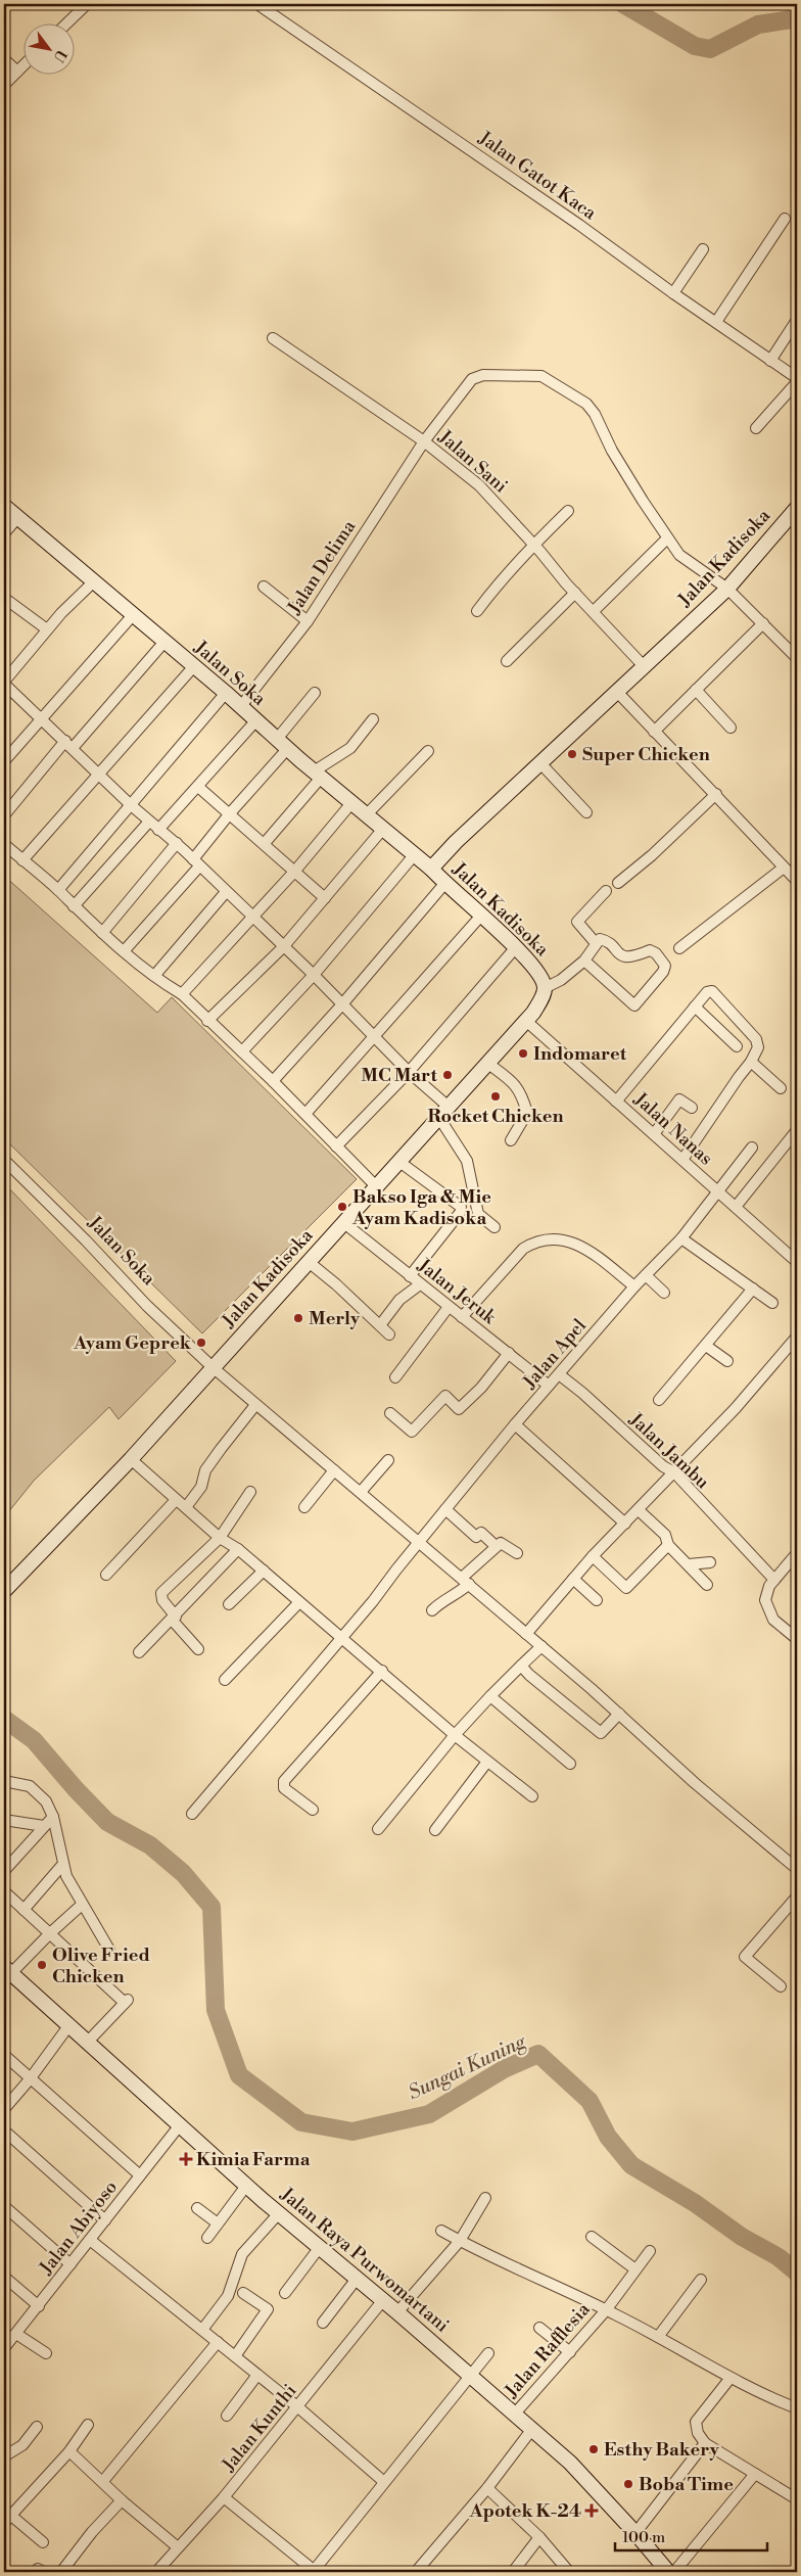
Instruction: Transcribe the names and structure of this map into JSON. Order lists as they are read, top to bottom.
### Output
{
  "streets": {
    "street": [
      "Jalan Gatot Kaca",
      "Jalan Sani",
      "Jalan Kadisoka",
      "Jalan Delima",
      "Jalan Soka",
      "Jalan Nanas",
      "Jalan Jeruk",
      "Jalan Apel",
      "Jalan Jambu",
      "Jalan Abiyoso",
      "Jalan Raya Purwomartani",
      "Jalan Rafflesia",
      "Jalan Kunthi"
    ]
  },
  "crossings": [
    ["Jalan Sani", "Jalan Kadisoka"],
    ["Jalan Sani", "Jalan Delima"],
    ["Jalan Kadisoka", "Jalan Soka"],
    ["Jalan Kadisoka", "Jalan Nanas"],
    ["Jalan Kadisoka", "Jalan Jeruk"],
    ["Jalan Delima", "Jalan Soka"],
    ["Jalan Soka", "Jalan Apel"],
    ["Jalan Nanas", "Jalan Apel"],
    ["Jalan Jeruk", "Jalan Apel"],
    ["Jalan Apel", "Jalan Jambu"],
    ["Jalan Abiyoso", "Jalan Raya Purwomartani"],
    ["Jalan Raya Purwomartani", "Jalan Rafflesia"],
    ["Jalan Raya Purwomartani", "Jalan Kunthi"]
  ],
  "water": ["Sungai Kuning"],
  "places": {
    "other": [
      "Super Chicken",
      "Indomaret",
      "MC Mart",
      "Rocket Chicken",
      "Bakso Iga & Mie Ayam Kadisoka",
      "Merly",
      "Ayam Geprek",
      "Olive Fried Chicken",
      "Esthy Bakery",
      "Boba Time"
    ],
    "health": ["Kimia Farma", "Apotek K-24"]
  },
  "scale_bar": "100 m",
  "north": "bottom right"
}
